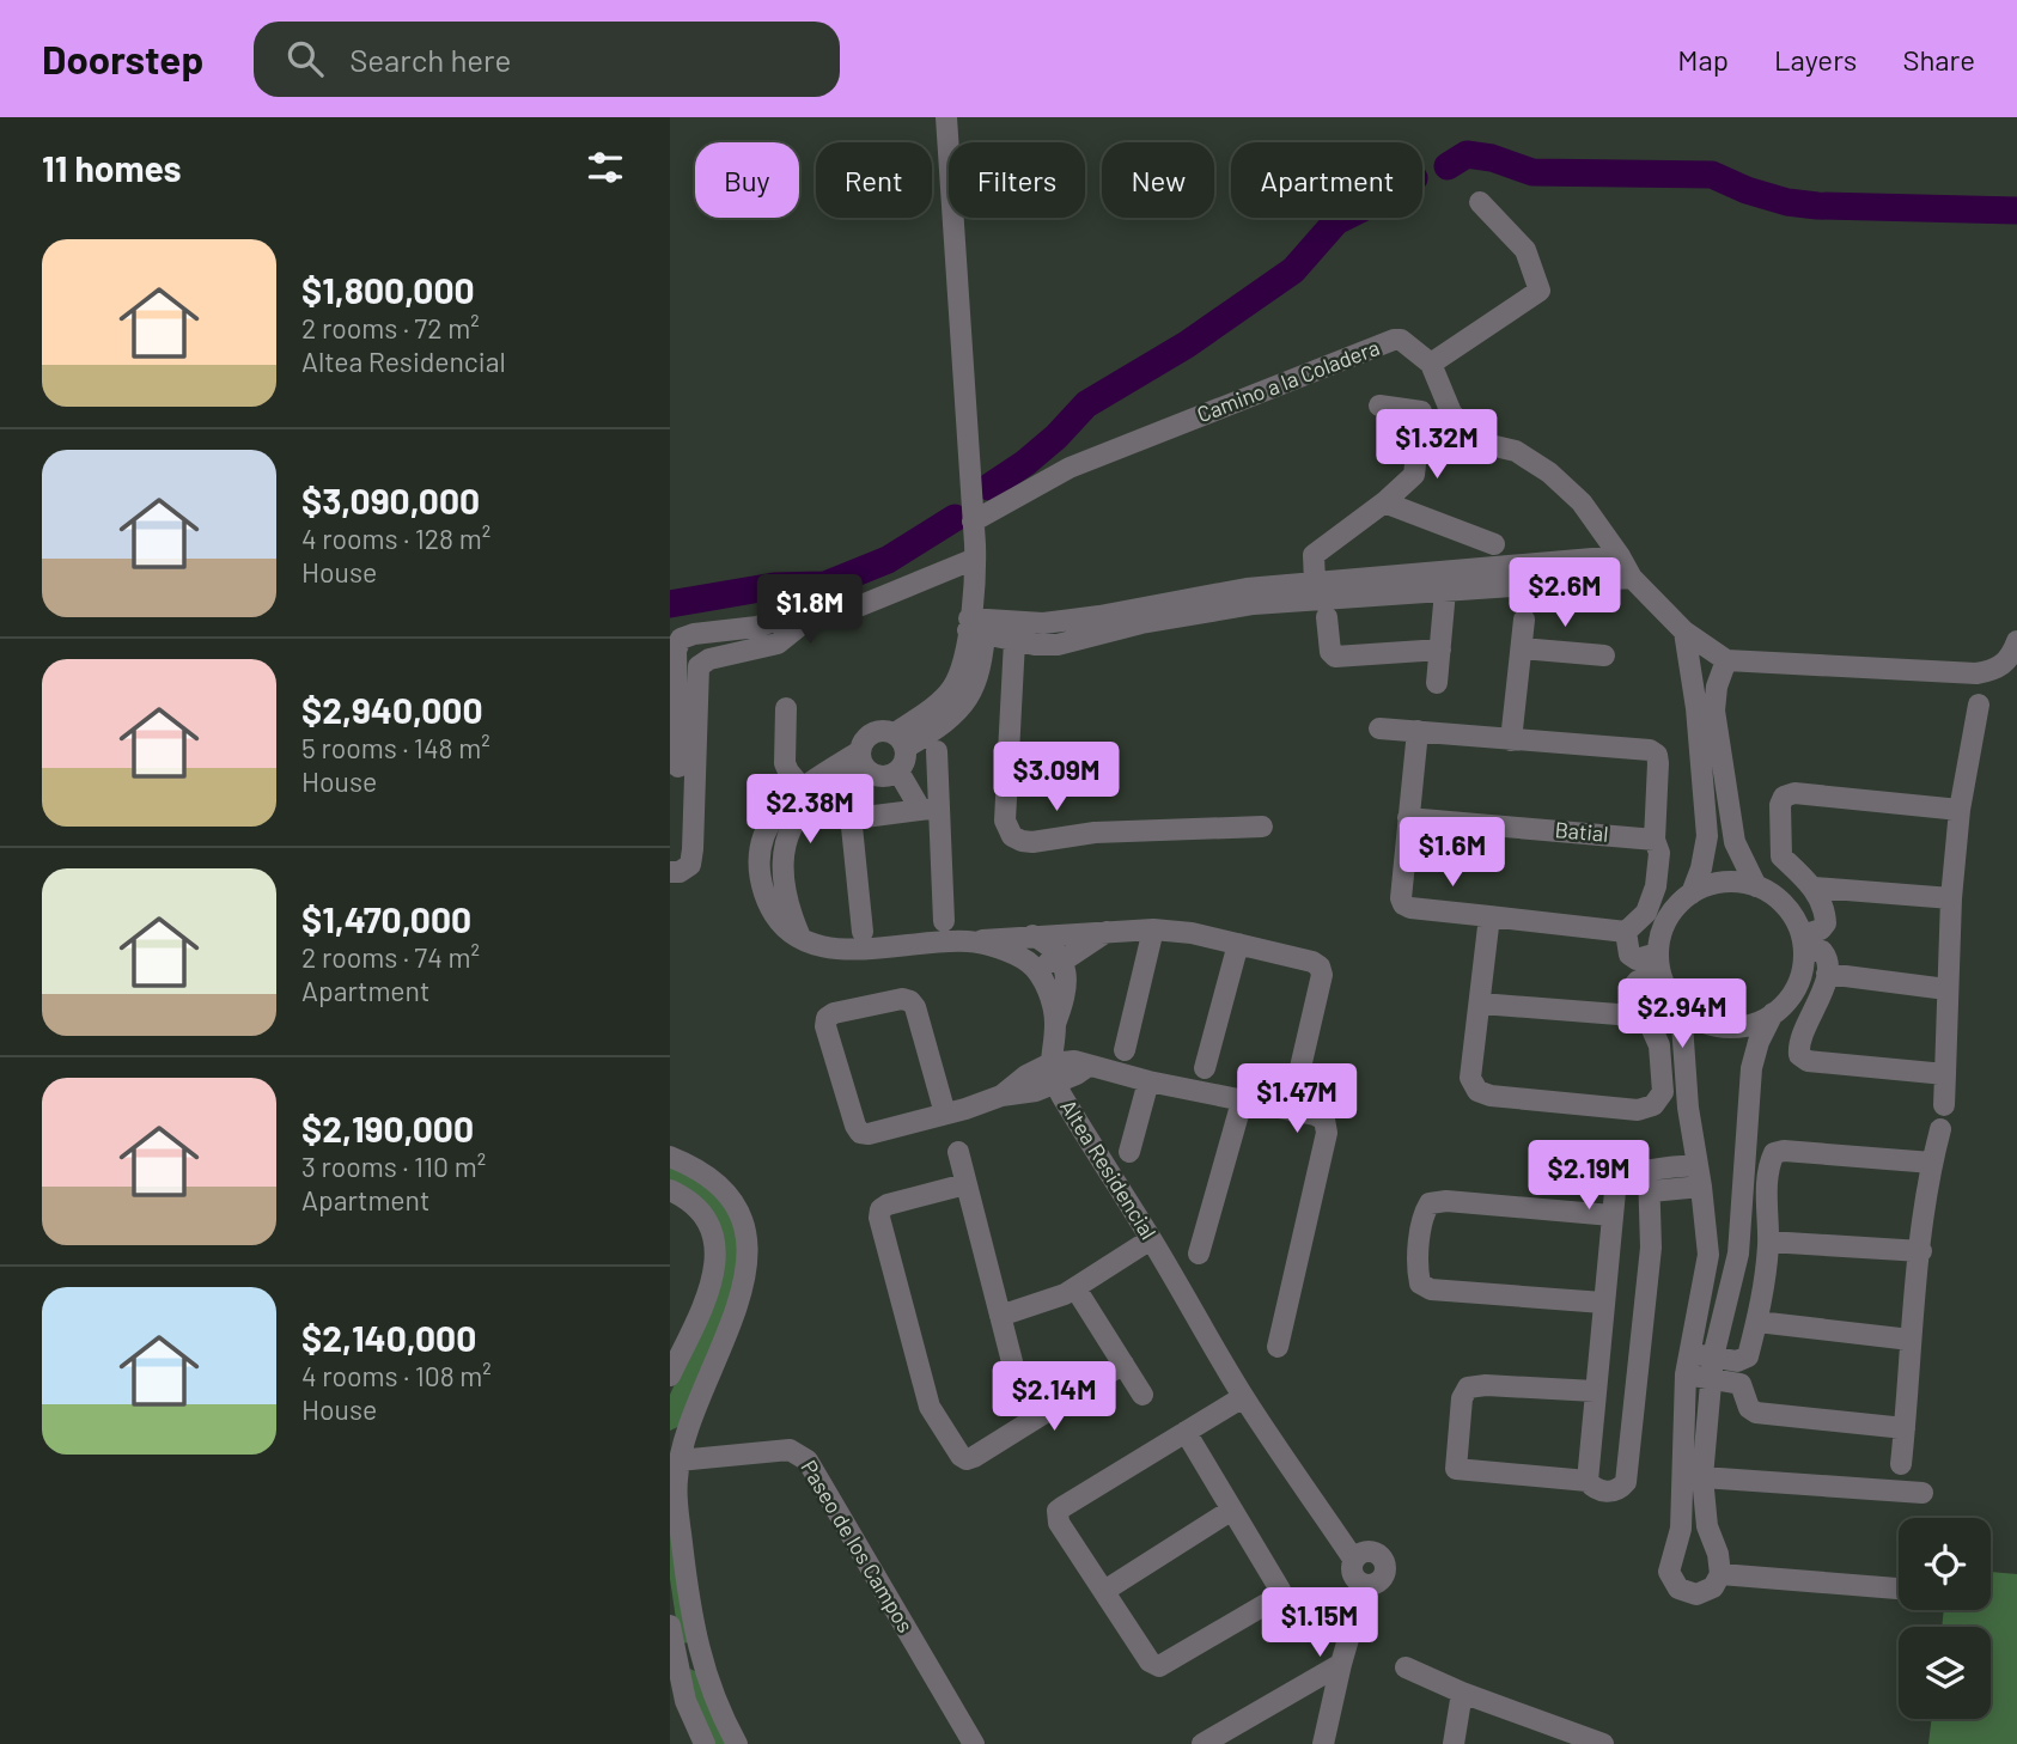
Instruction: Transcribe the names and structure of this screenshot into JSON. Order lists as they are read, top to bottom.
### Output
{
  "streets": {
    "street": [
      "Camino a la Coladera",
      "Batial",
      "Altea Residencial",
      "Paseo de los Campos"
    ]
  },
  "page": {
    "header": "Doorstep",
    "search": "Search here",
    "nav": ["Map", "Layers", "Share"],
    "heading": "11 homes",
    "chip": [
      "Buy",
      "Rent",
      "Filters",
      "New",
      "Apartment"
    ],
    "list": [
      {
        "name": "$1,800,000",
        "note": "2 rooms · 72 m² · Altea Residencial"
      },
      {
        "name": "$3,090,000",
        "note": "4 rooms · 128 m² · House"
      },
      {
        "name": "$2,940,000",
        "note": "5 rooms · 148 m² · House"
      },
      {
        "name": "$1,470,000",
        "note": "2 rooms · 74 m² · Apartment"
      },
      {
        "name": "$2,190,000",
        "note": "3 rooms · 110 m² · Apartment"
      },
      {
        "name": "$2,140,000",
        "note": "4 rooms · 108 m² · House"
      }
    ],
    "price": [
      "$1.32M",
      "$2.6M",
      "$1.8M",
      "$3.09M",
      "$2.38M",
      "$1.6M",
      "$2.94M",
      "$1.47M",
      "$2.19M",
      "$2.14M",
      "$1.15M"
    ]
  }
}
